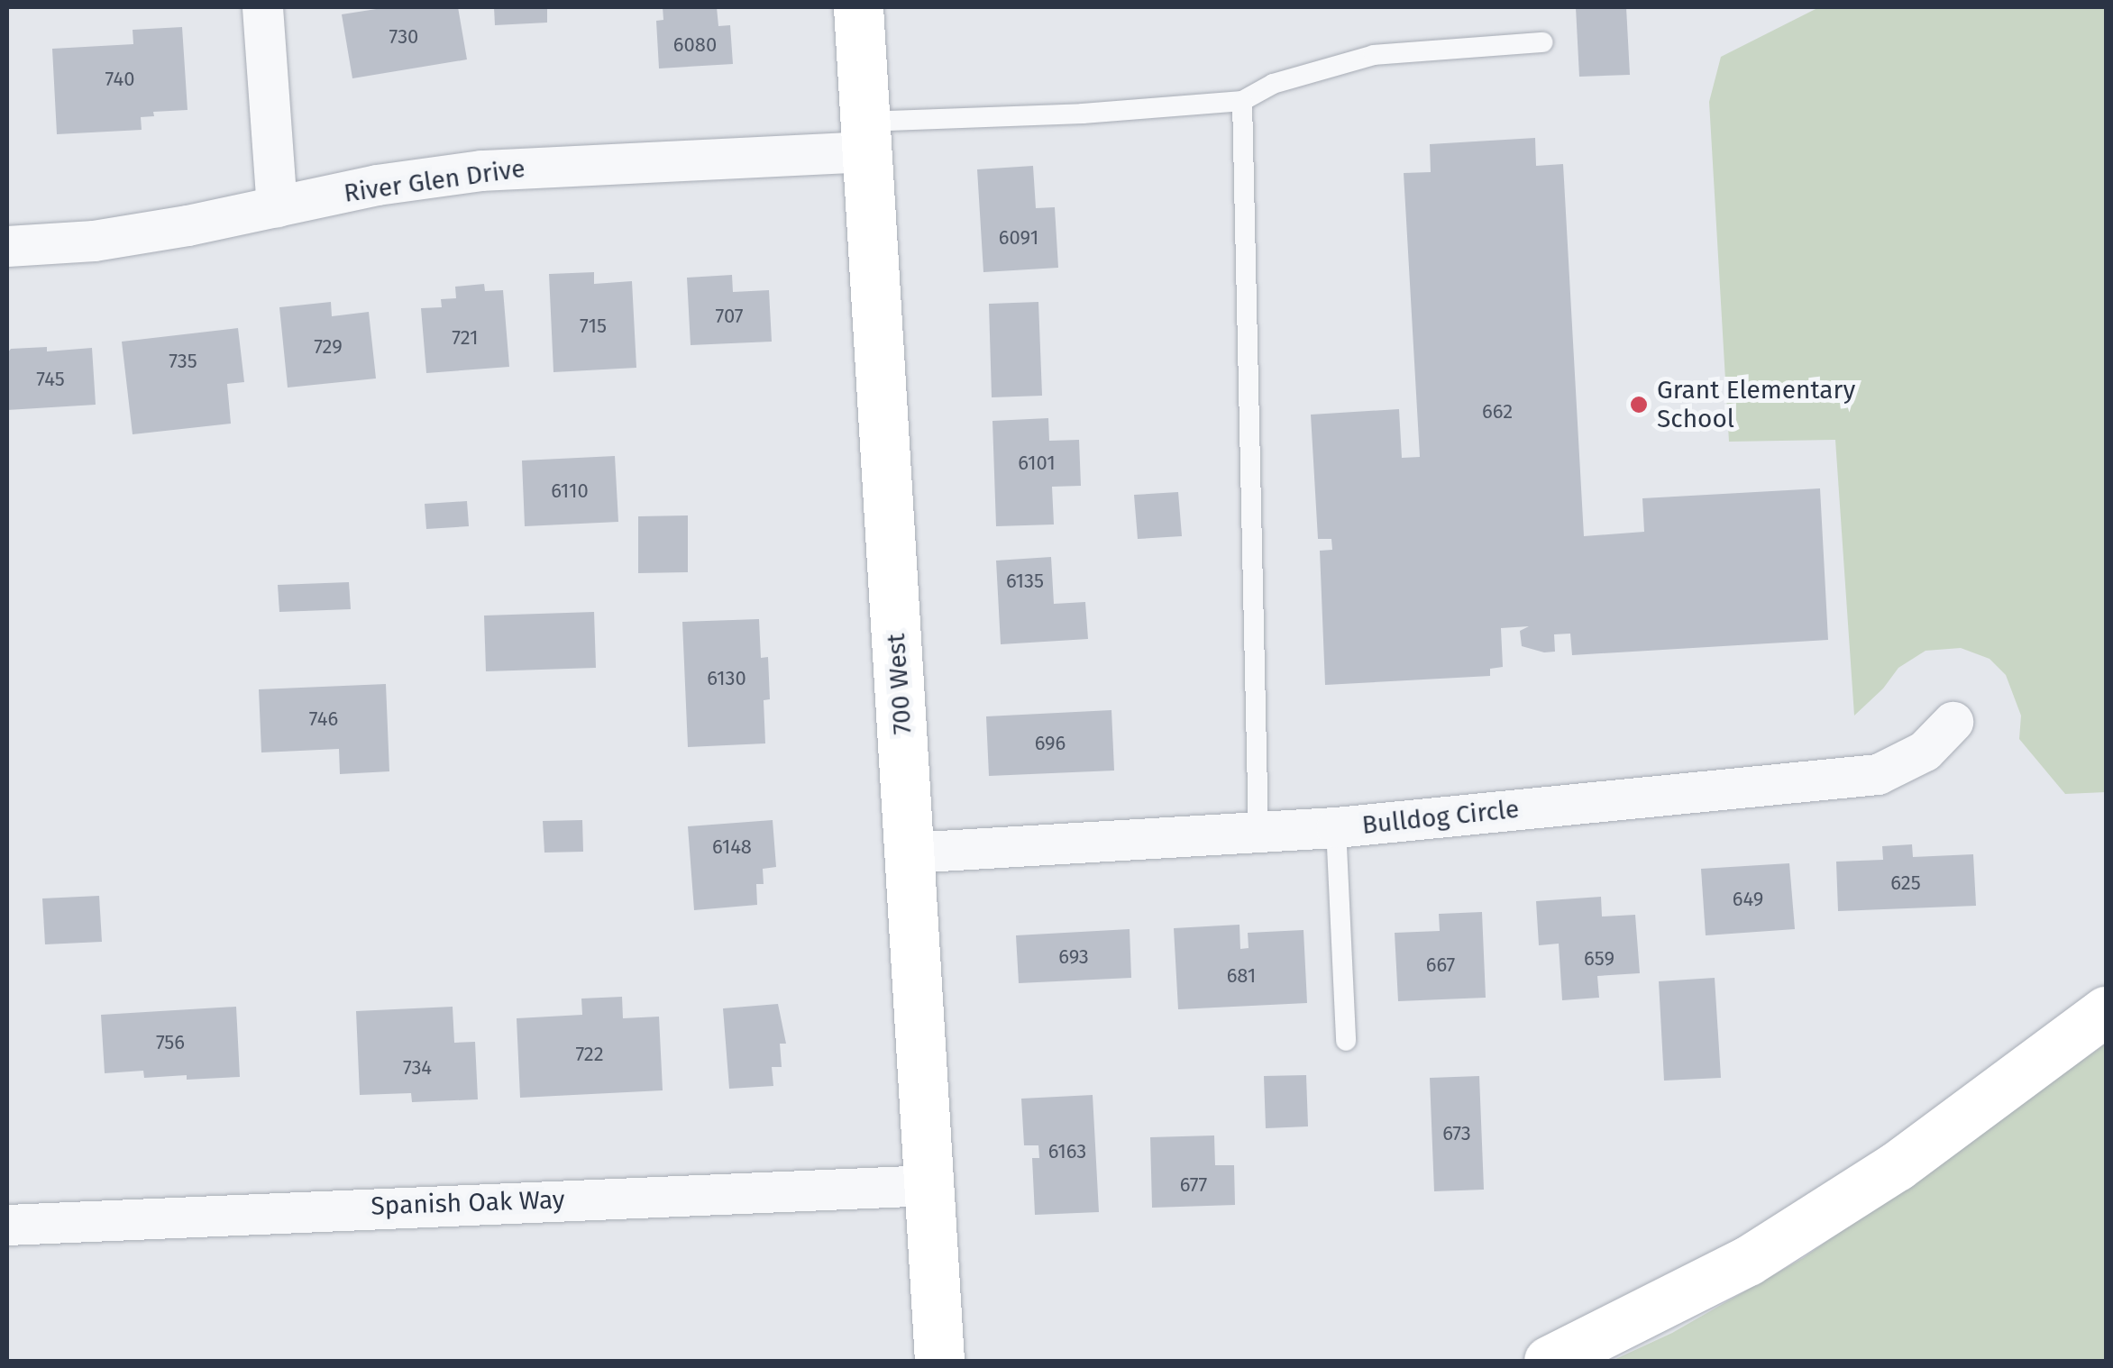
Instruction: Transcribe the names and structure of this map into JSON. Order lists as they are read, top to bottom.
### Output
{
  "streets": {
    "main road": ["700 West"],
    "street": ["River Glen Drive", "Bulldog Circle", "Spanish Oak Way"]
  },
  "crossings": [
    ["River Glen Drive", "700 West"],
    ["700 West", "Bulldog Circle"],
    ["700 West", "Spanish Oak Way"]
  ],
  "places": ["Grant Elementary School"],
  "house_numbers": [
    "730",
    "6080",
    "740",
    "6091",
    "707",
    "715",
    "721",
    "729",
    "735",
    "745",
    "662",
    "6101",
    "6110",
    "6135",
    "6130",
    "746",
    "696",
    "6148",
    "625",
    "649",
    "693",
    "659",
    "667",
    "681",
    "756",
    "722",
    "734",
    "673",
    "6163",
    "677"
  ]
}
